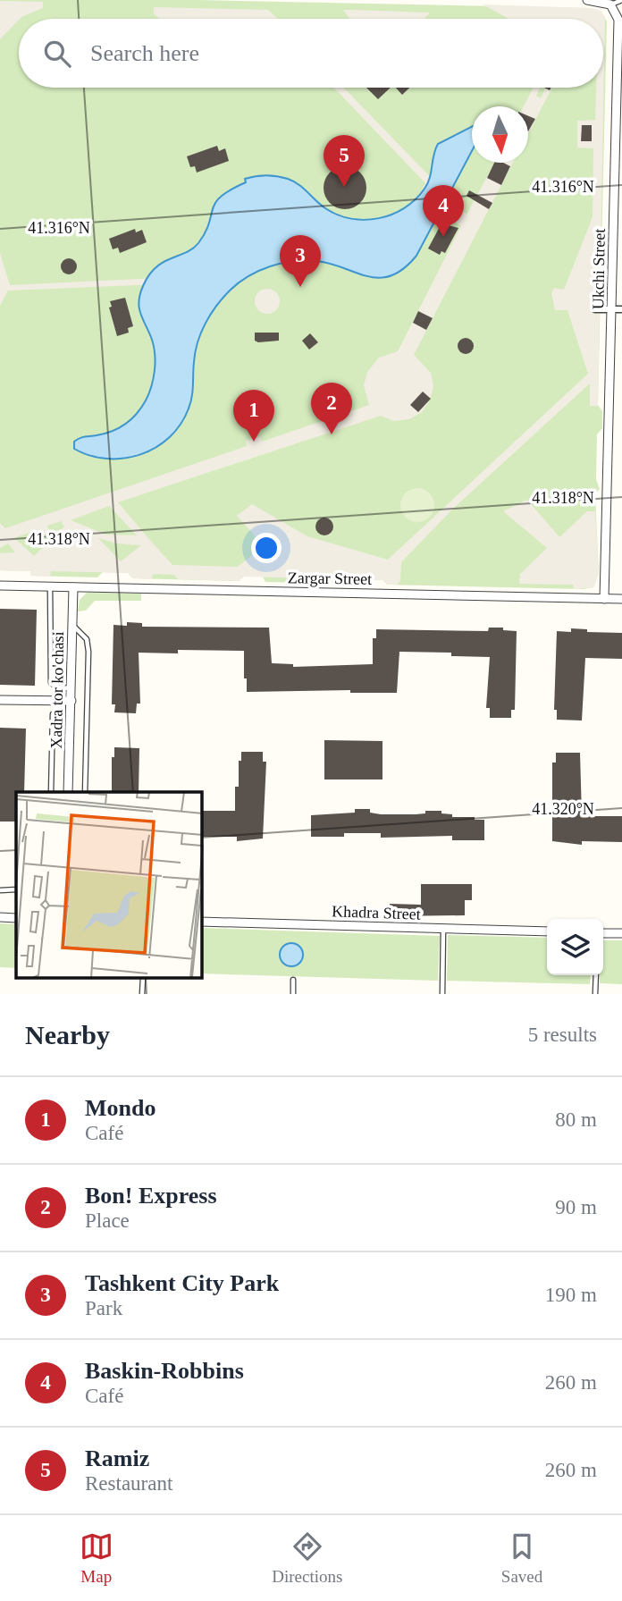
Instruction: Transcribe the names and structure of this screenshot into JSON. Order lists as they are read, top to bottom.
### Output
{
  "streets": {
    "street": [
      "Ukchi Street",
      "Zargar Street",
      "Xadra tor ko'chasi",
      "Khadra Street"
    ]
  },
  "crossings": [
    ["Ukchi Street", "Zargar Street"],
    ["Zargar Street", "Xadra tor ko'chasi"]
  ],
  "north": "bottom",
  "page": {
    "search": "Search here",
    "pins": [
      "5",
      "4",
      "3",
      "2",
      "1"
    ],
    "heading": ["Nearby", "5 results"],
    "list": [
      {
        "mark": "1",
        "name": "Mondo",
        "note": "Café",
        "value": "80 m"
      },
      {
        "mark": "2",
        "name": "Bon! Express",
        "note": "Place",
        "value": "90 m"
      },
      {
        "mark": "3",
        "name": "Tashkent City Park",
        "note": "Park",
        "value": "190 m"
      },
      {
        "mark": "4",
        "name": "Baskin-Robbins",
        "note": "Café",
        "value": "260 m"
      },
      {
        "mark": "5",
        "name": "Ramiz",
        "note": "Restaurant",
        "value": "260 m"
      }
    ],
    "nav": ["Map", "Directions", "Saved"]
  },
  "coordinates": ["41.316°N", "41.318°N", "41.320°N"]
}
